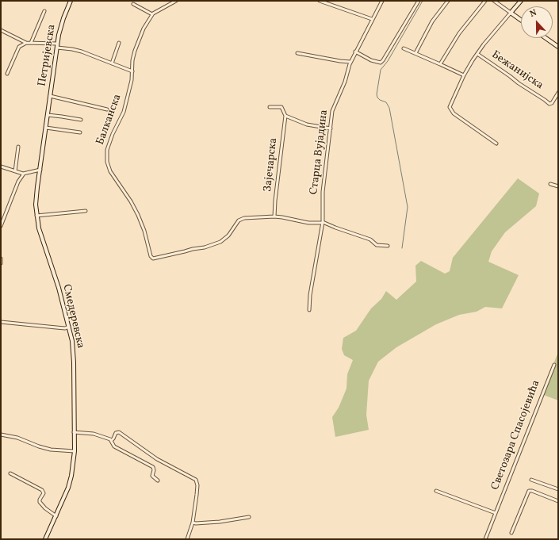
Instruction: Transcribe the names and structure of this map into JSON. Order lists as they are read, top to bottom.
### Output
{
  "streets": {
    "main road": ["Петријевска", "Смедеревска"],
    "street": [
      "Бежанијска",
      "Балканска",
      "Старца Вујадина",
      "Зајечарска",
      "Светозара Спасојевића"
    ]
  },
  "crossings": [
    ["Петријевска", "Смедеревска"],
    ["Балканска", "Зајечарска"]
  ],
  "north": "top"
}
